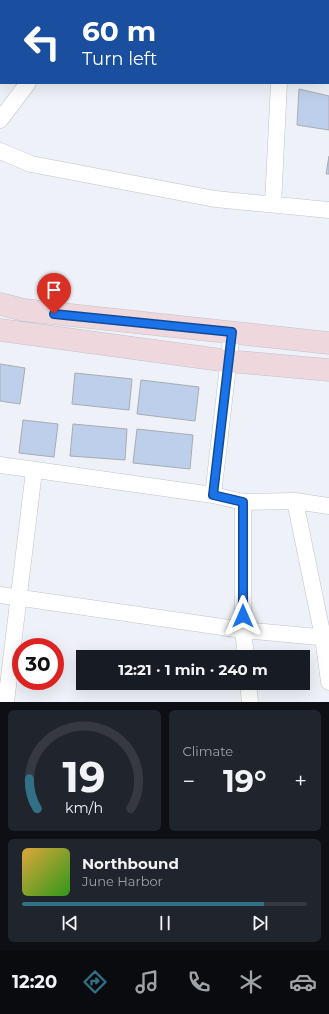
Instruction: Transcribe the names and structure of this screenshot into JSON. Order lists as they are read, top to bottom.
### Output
{
  "page": {
    "turn": ["60 m", "Turn left"],
    "limit": "30",
    "trip": "12:21 · 1 min · 240 m",
    "tile": "Climate",
    "heat": ["−", "19°", "+"],
    "song": ["Northbound", "June Harbor"],
    "tabs": "12:20",
    "gauge": ["19", "km/h"]
  }
}
